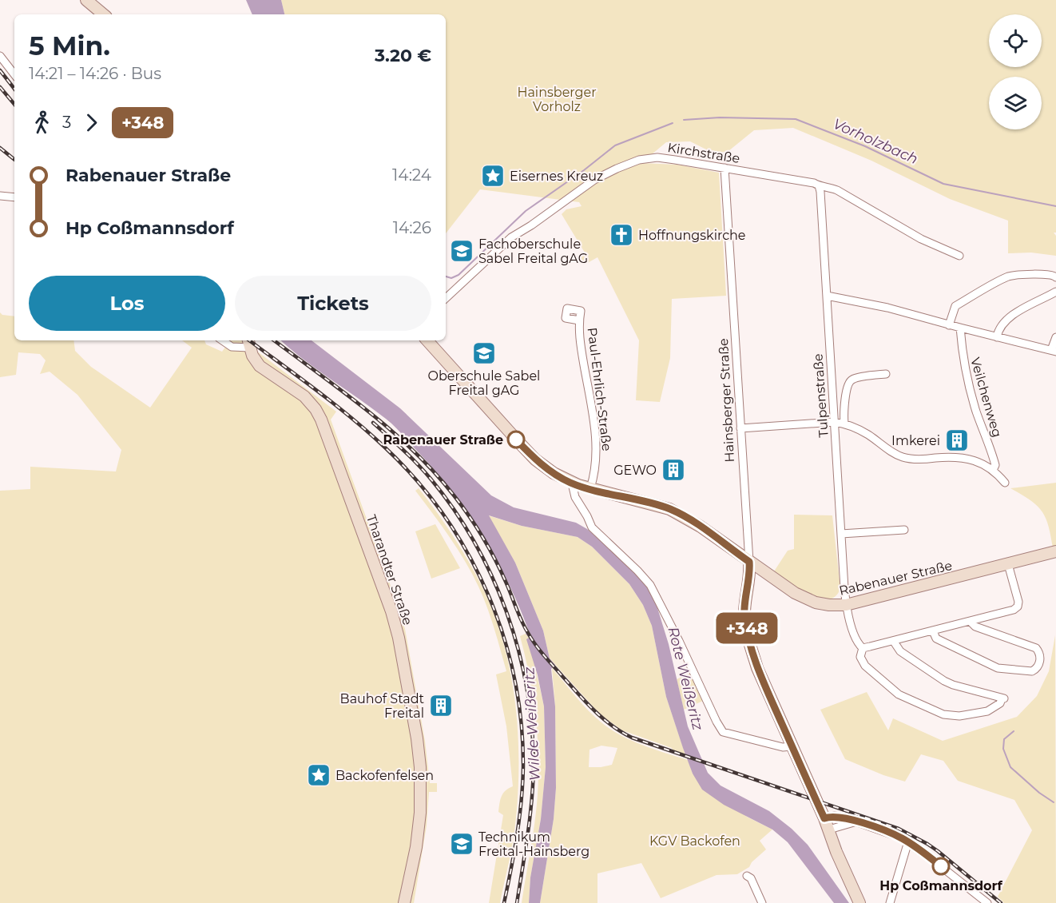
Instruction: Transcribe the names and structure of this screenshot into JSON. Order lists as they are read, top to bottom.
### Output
{
  "streets": {
    "main road": ["Hainsberger Straße", "Tharandter Straße", "Rabenauer Straße"],
    "street": [
      "Kirchstraße",
      "Paul-Ehrlich-Straße",
      "Tulpenstraße",
      "Veilchenweg"
    ]
  },
  "crossings": [
    ["Kirchstraße", "Tulpenstraße"],
    ["Kirchstraße", "Hainsberger Straße"],
    ["Paul-Ehrlich-Straße", "Rabenauer Straße"],
    ["Tulpenstraße", "Rabenauer Straße"],
    ["Hainsberger Straße", "Rabenauer Straße"]
  ],
  "water": ["Vorholzbach", "Rote Weißeritz", "Wilde Weißeritz"],
  "parks": ["Hainsberger Vorholz", "KGV Backofen"],
  "places": {
    "place": ["Eisernes Kreuz", "Backofenfelsen"],
    "church": ["Hoffnungskirche"],
    "school or university": ["Fachoberschule Sabel Freital gAG", "Oberschule Sabel Freital gAG", "Technikum Freital-Hainsberg"],
    "other": ["Rabenauer Straße", "Hp Coßmannsdorf"],
    "building": ["Imkerei", "GEWO", "Bauhof Stadt Freital"]
  },
  "lines": ["bus line +348"],
  "page": {
    "on_map": "+348",
    "heading": ["5 Min.", "14:21 – 14:26 · Bus", "3.20 €"],
    "legs": ["3", "+348"],
    "list": [
      {
        "name": "Rabenauer Straße",
        "value": "14:24"
      },
      {
        "name": "Hp Coßmannsdorf",
        "value": "14:26"
      }
    ],
    "buttons": ["Los", "Tickets"]
  }
}
